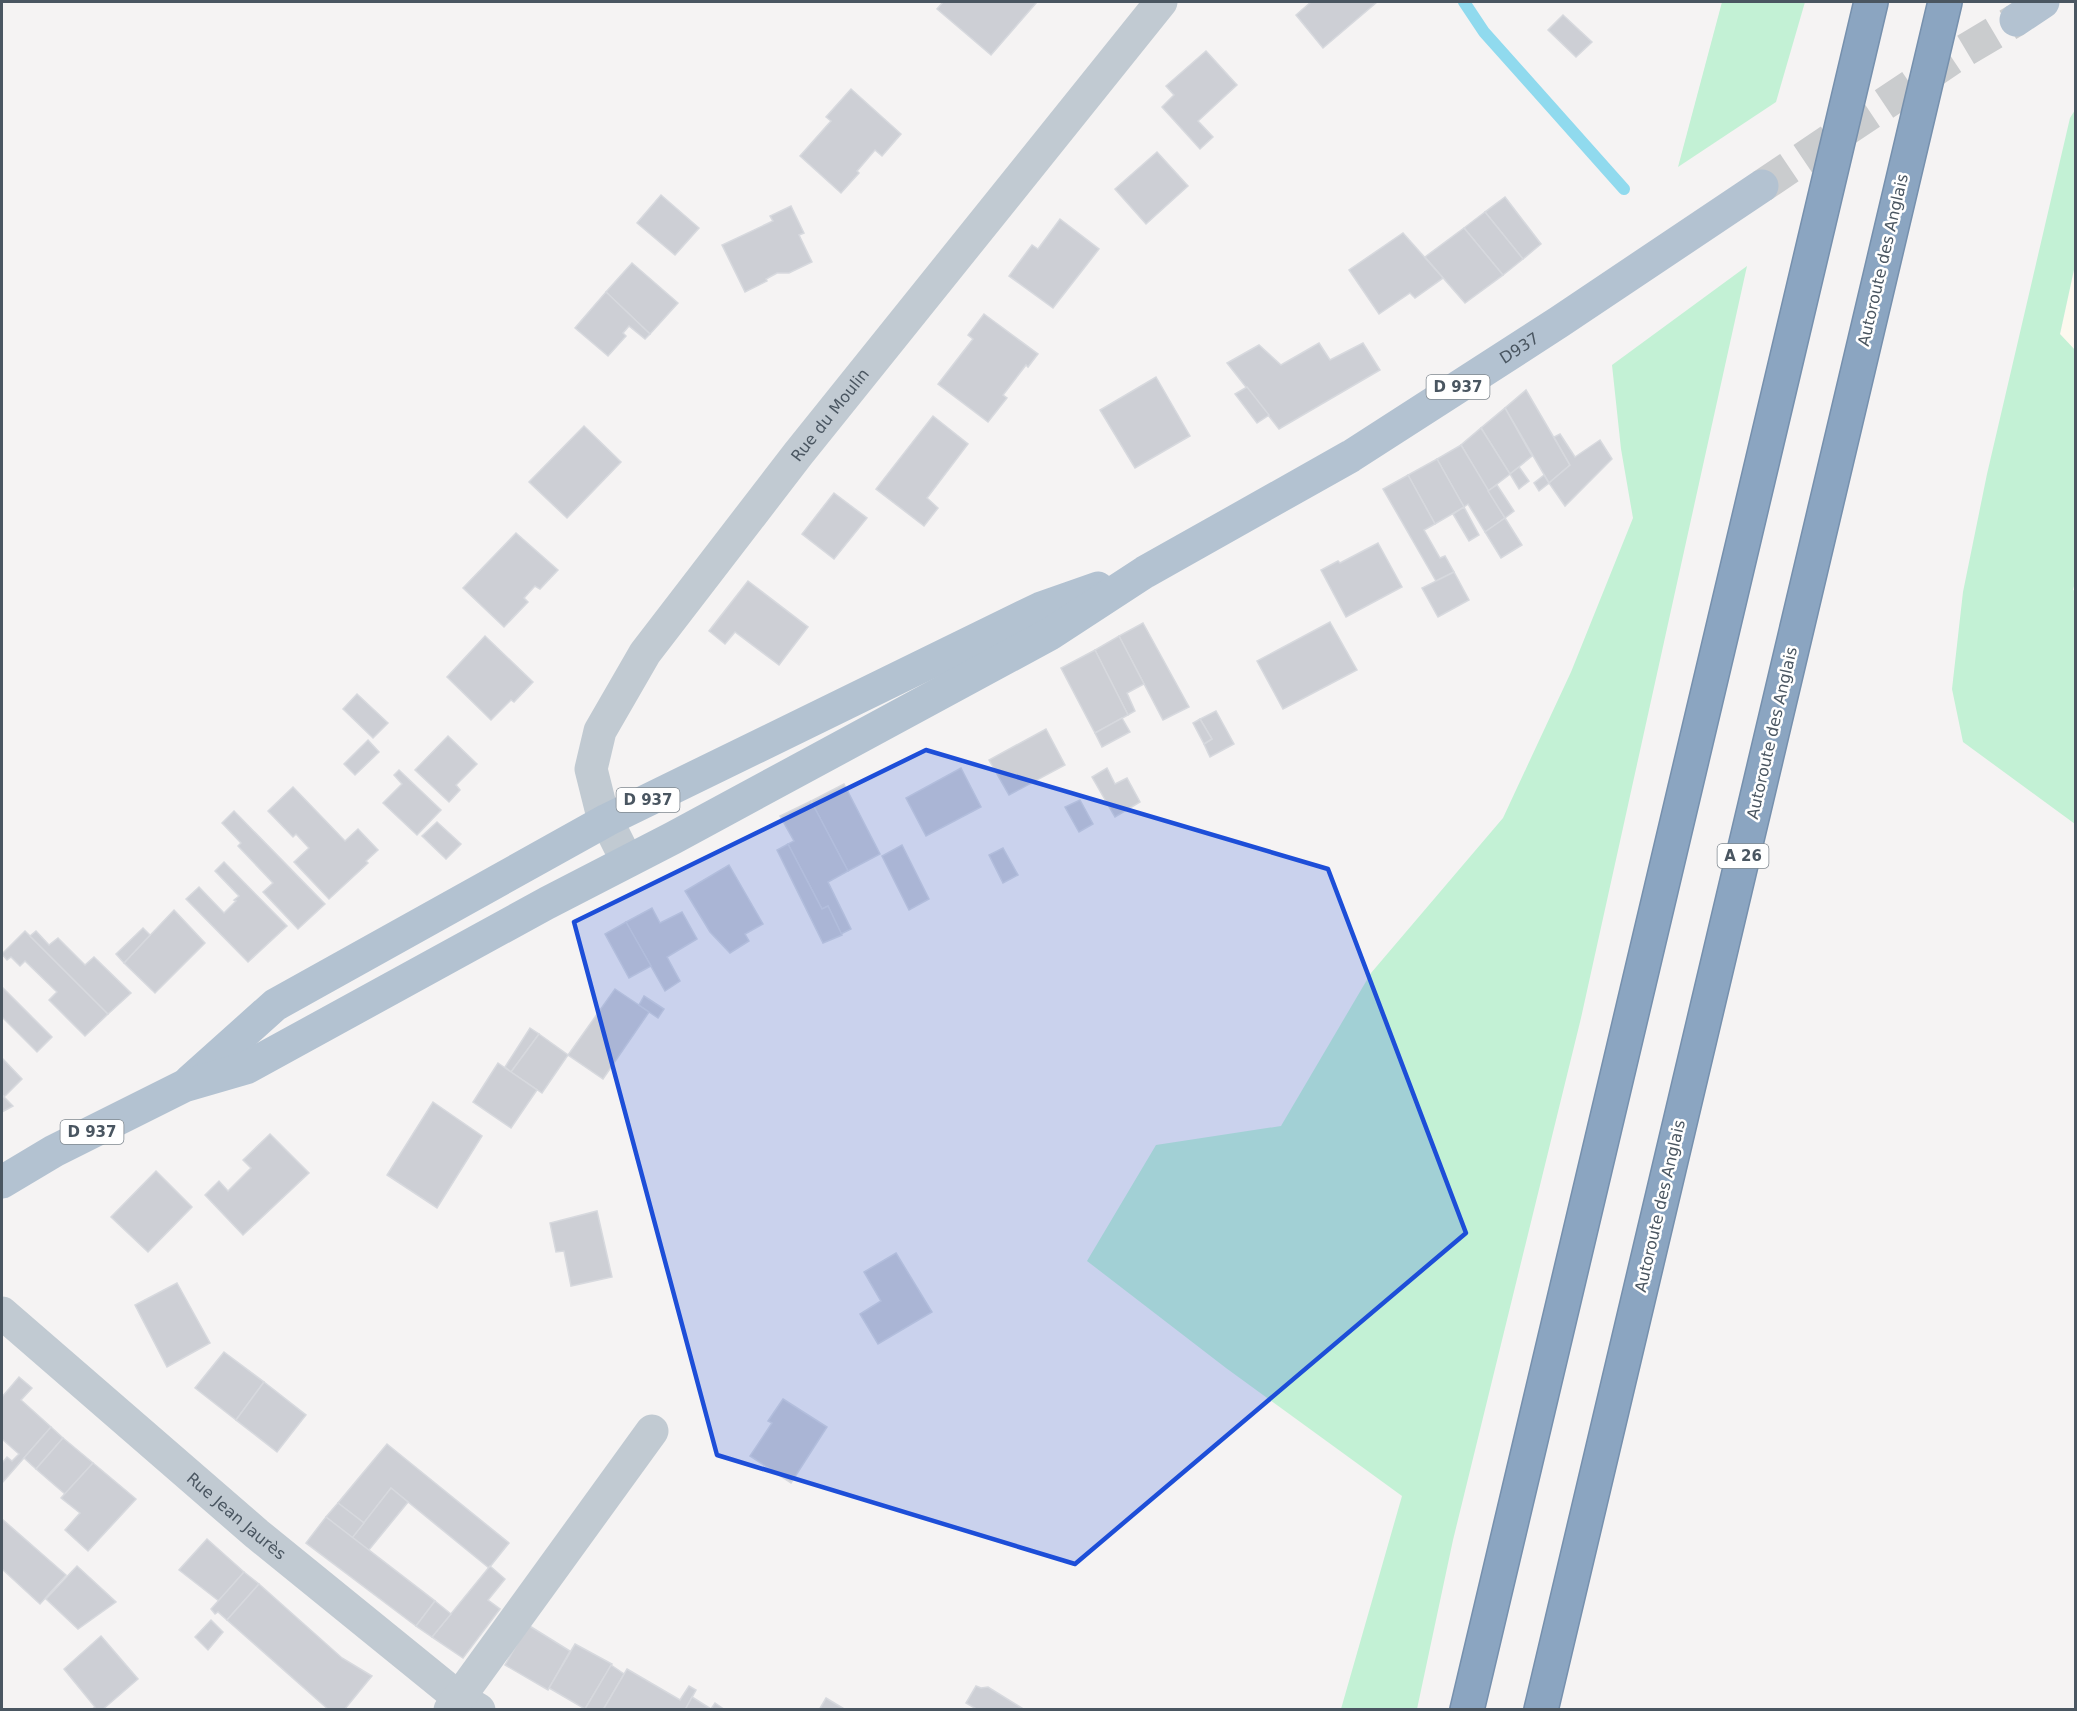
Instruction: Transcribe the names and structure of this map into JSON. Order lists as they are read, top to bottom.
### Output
{
  "streets": {
    "highway": ["Autoroute des Anglais", "A 26"],
    "main road": ["D937", "D 937"],
    "street": ["Rue du Moulin", "Rue Jean Jaurès"]
  },
  "crossings": [
    ["D937", "D 937"],
    ["D 937", "Rue du Moulin"]
  ]
}
